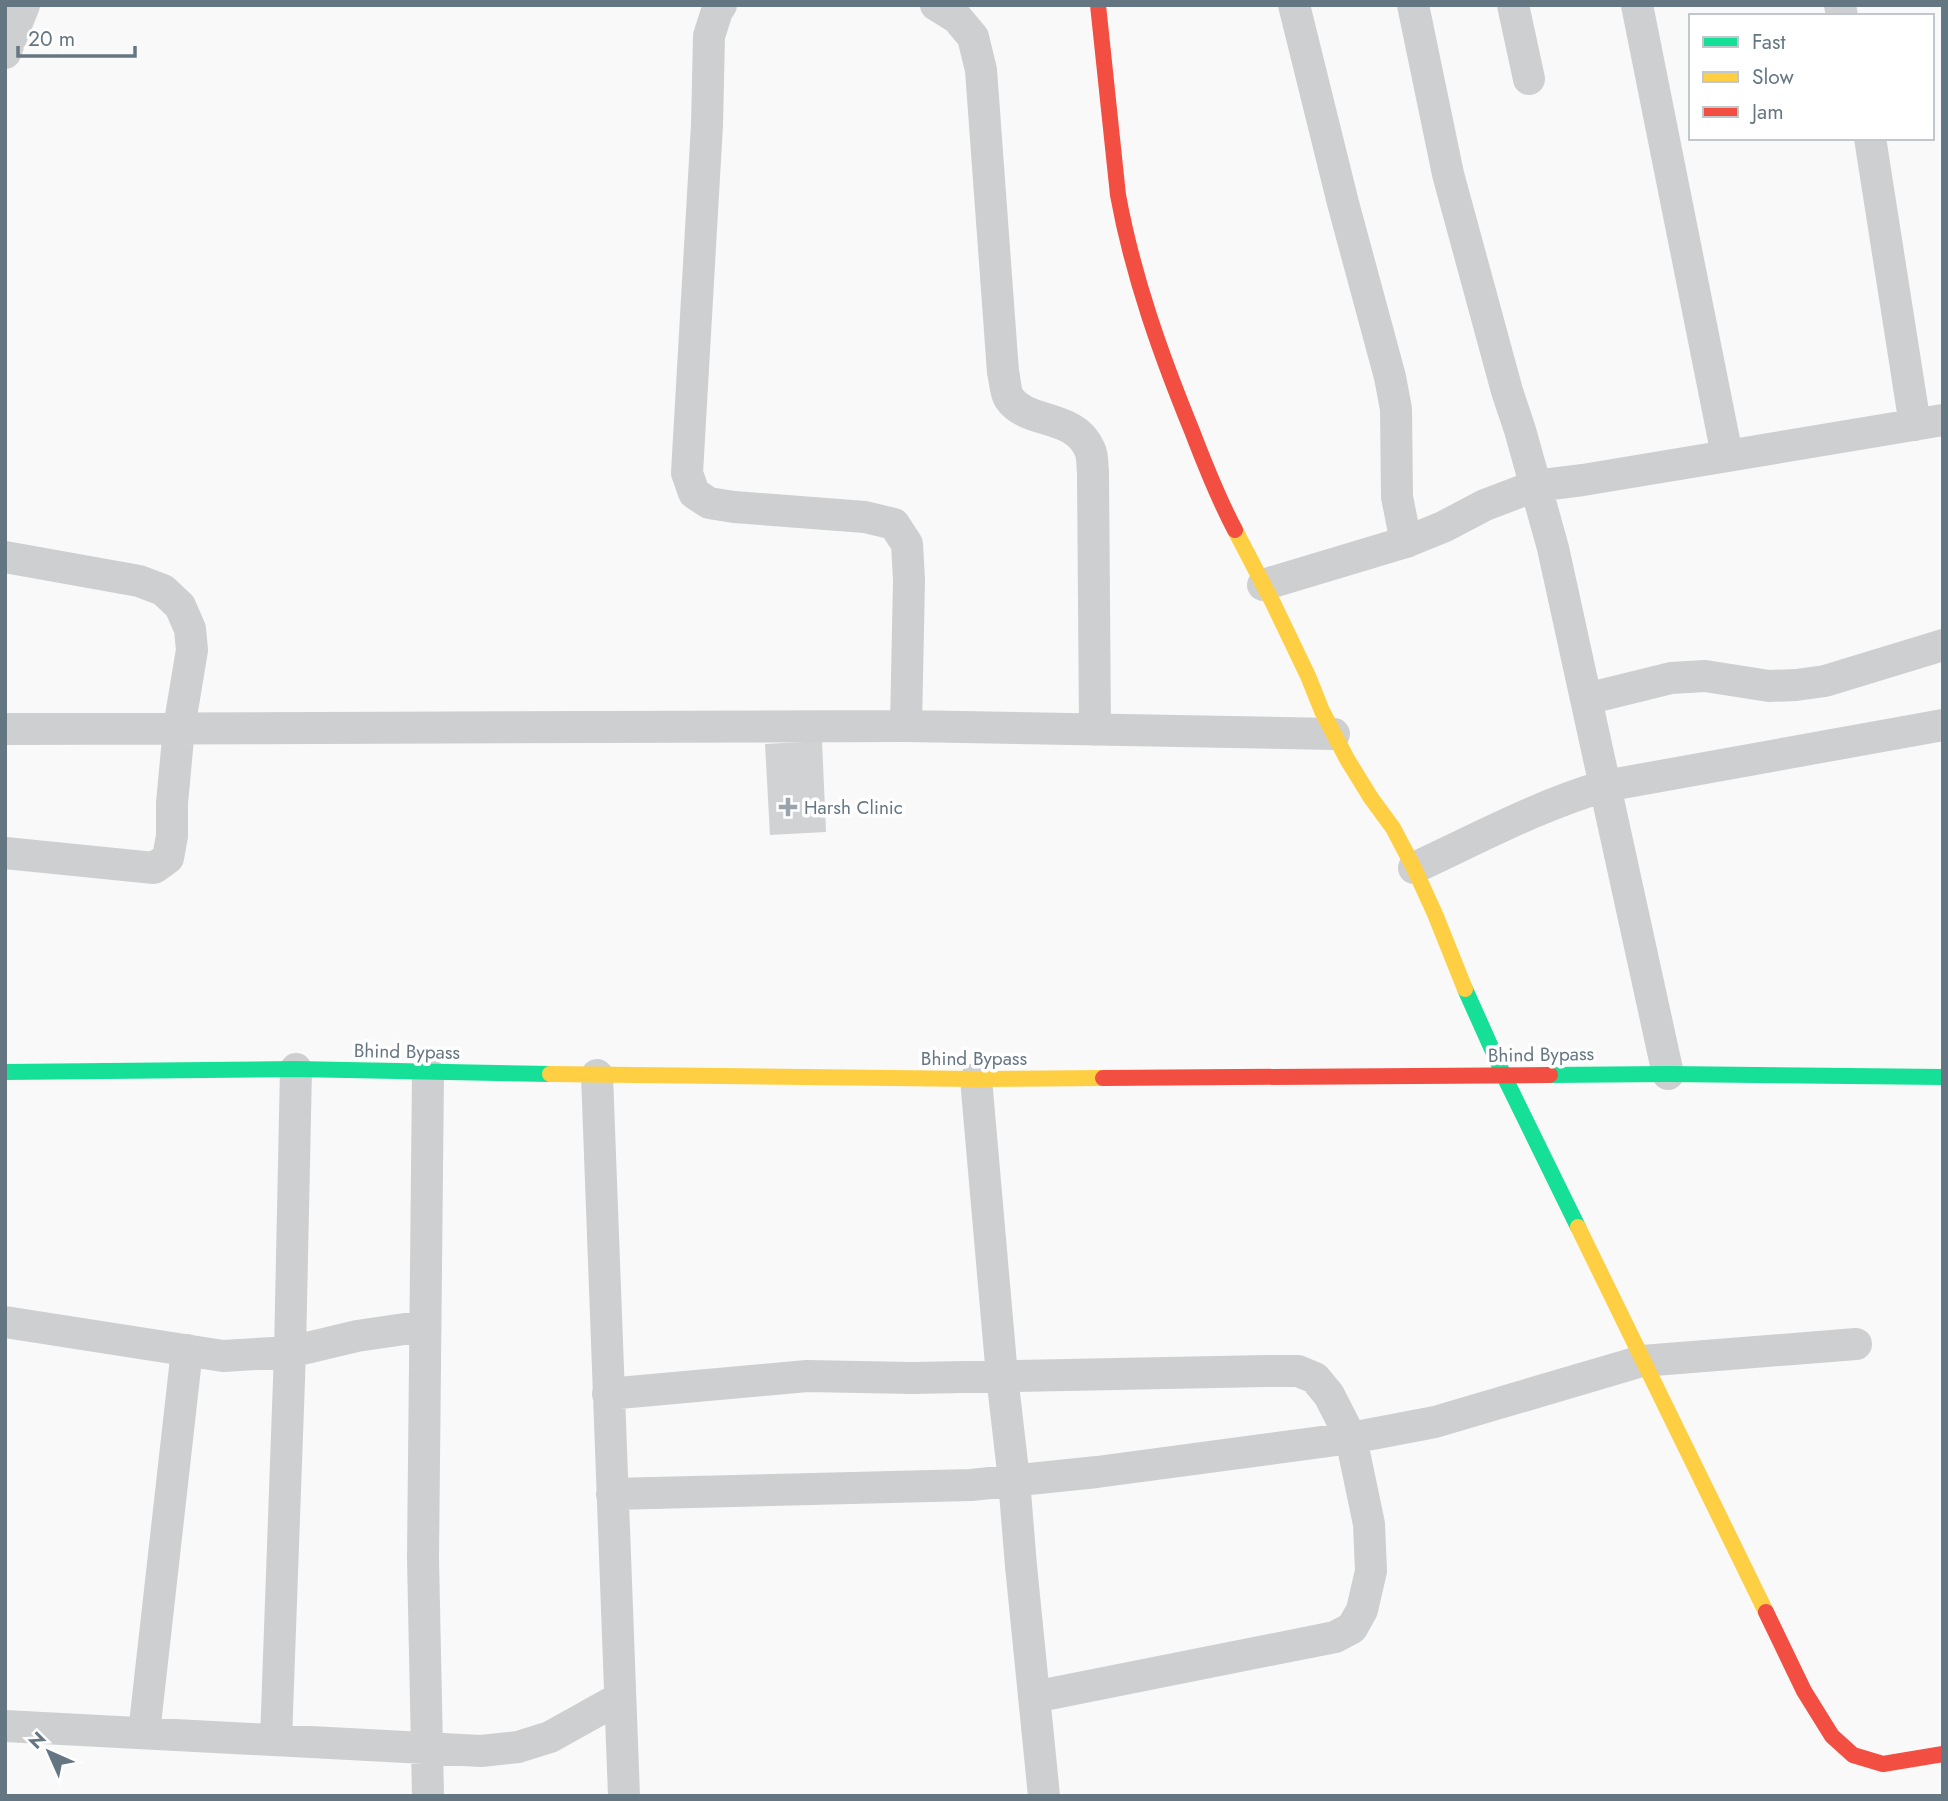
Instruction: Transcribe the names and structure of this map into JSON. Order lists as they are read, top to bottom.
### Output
{
  "streets": {
    "street": ["Bhind Bypass"]
  },
  "places": {
    "health": ["Harsh Clinic"]
  },
  "legend": ["Fast", "Slow", "Jam"],
  "scale_bar": "20 m",
  "north": "top left"
}
